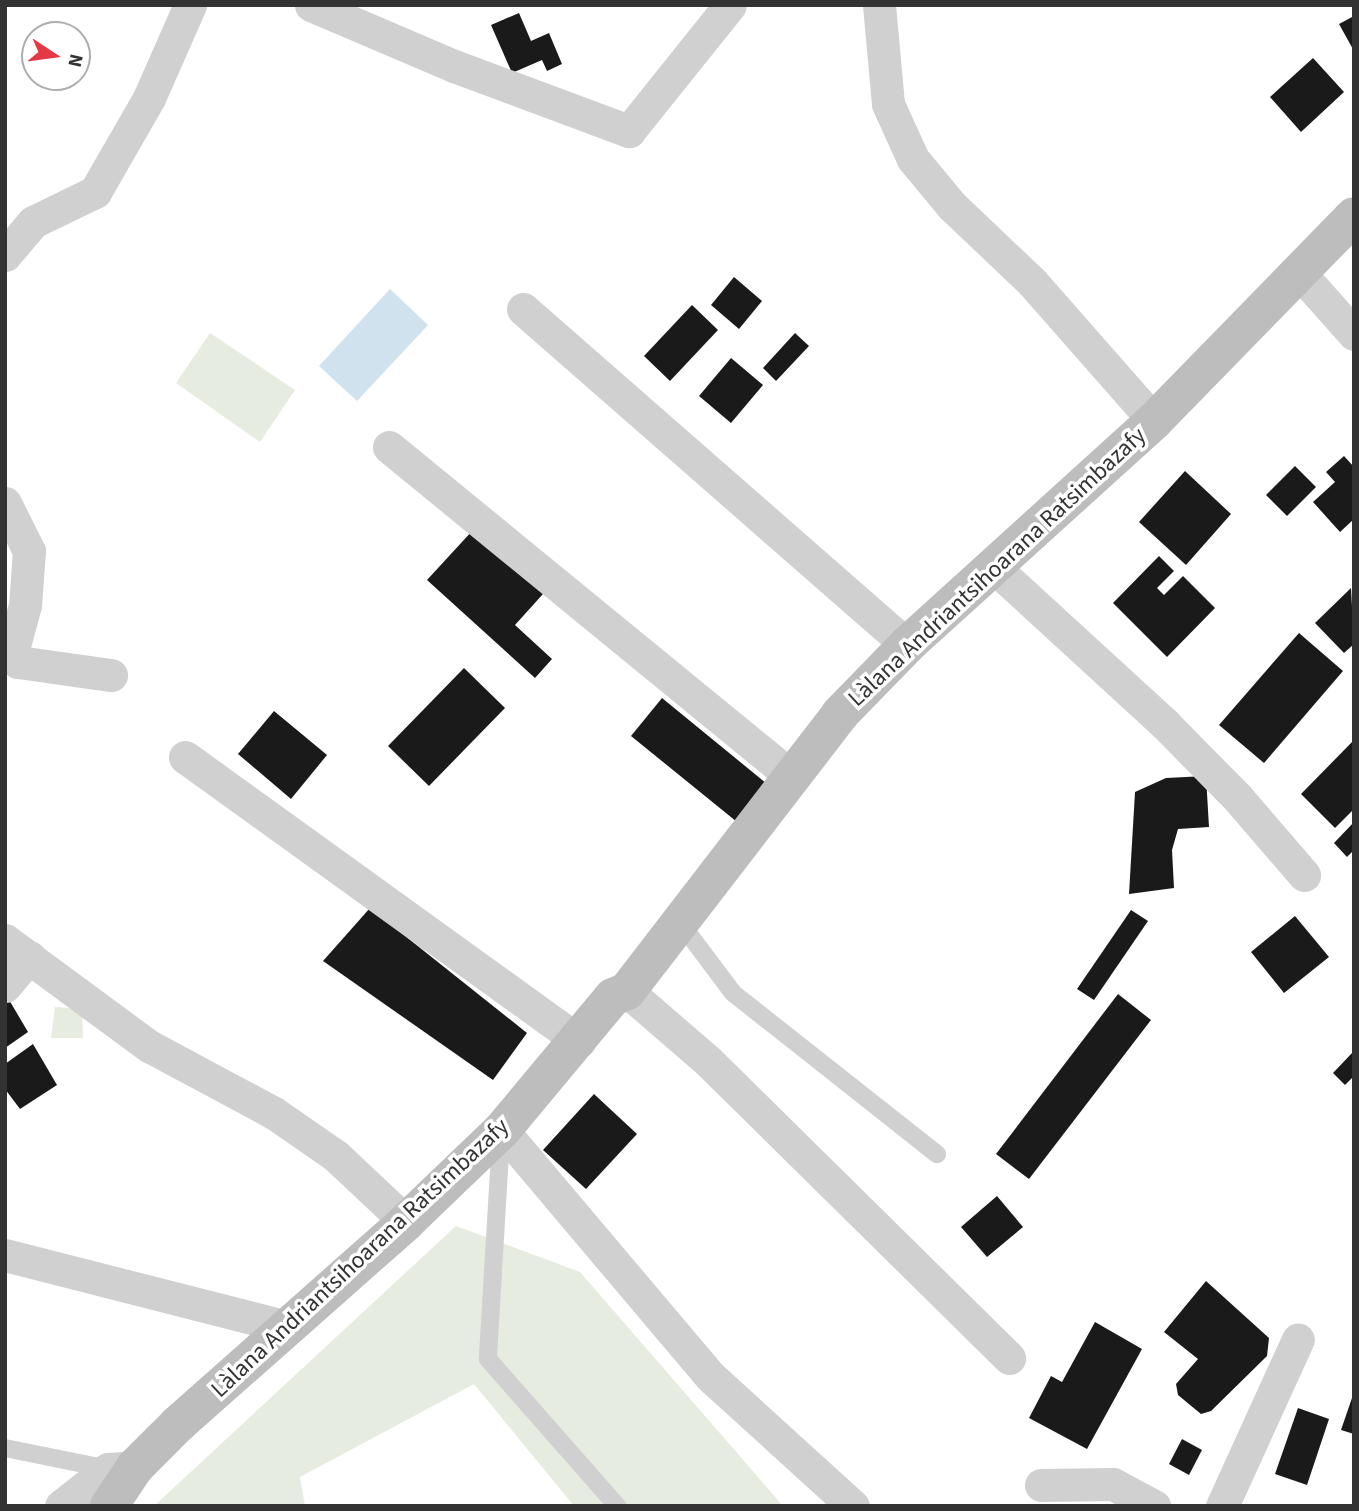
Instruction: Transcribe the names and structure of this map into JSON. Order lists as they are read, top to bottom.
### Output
{
  "streets": {
    "main road": ["Làlana Andriantsihoarana Ratsimbazafy"]
  },
  "north": "right"
}
